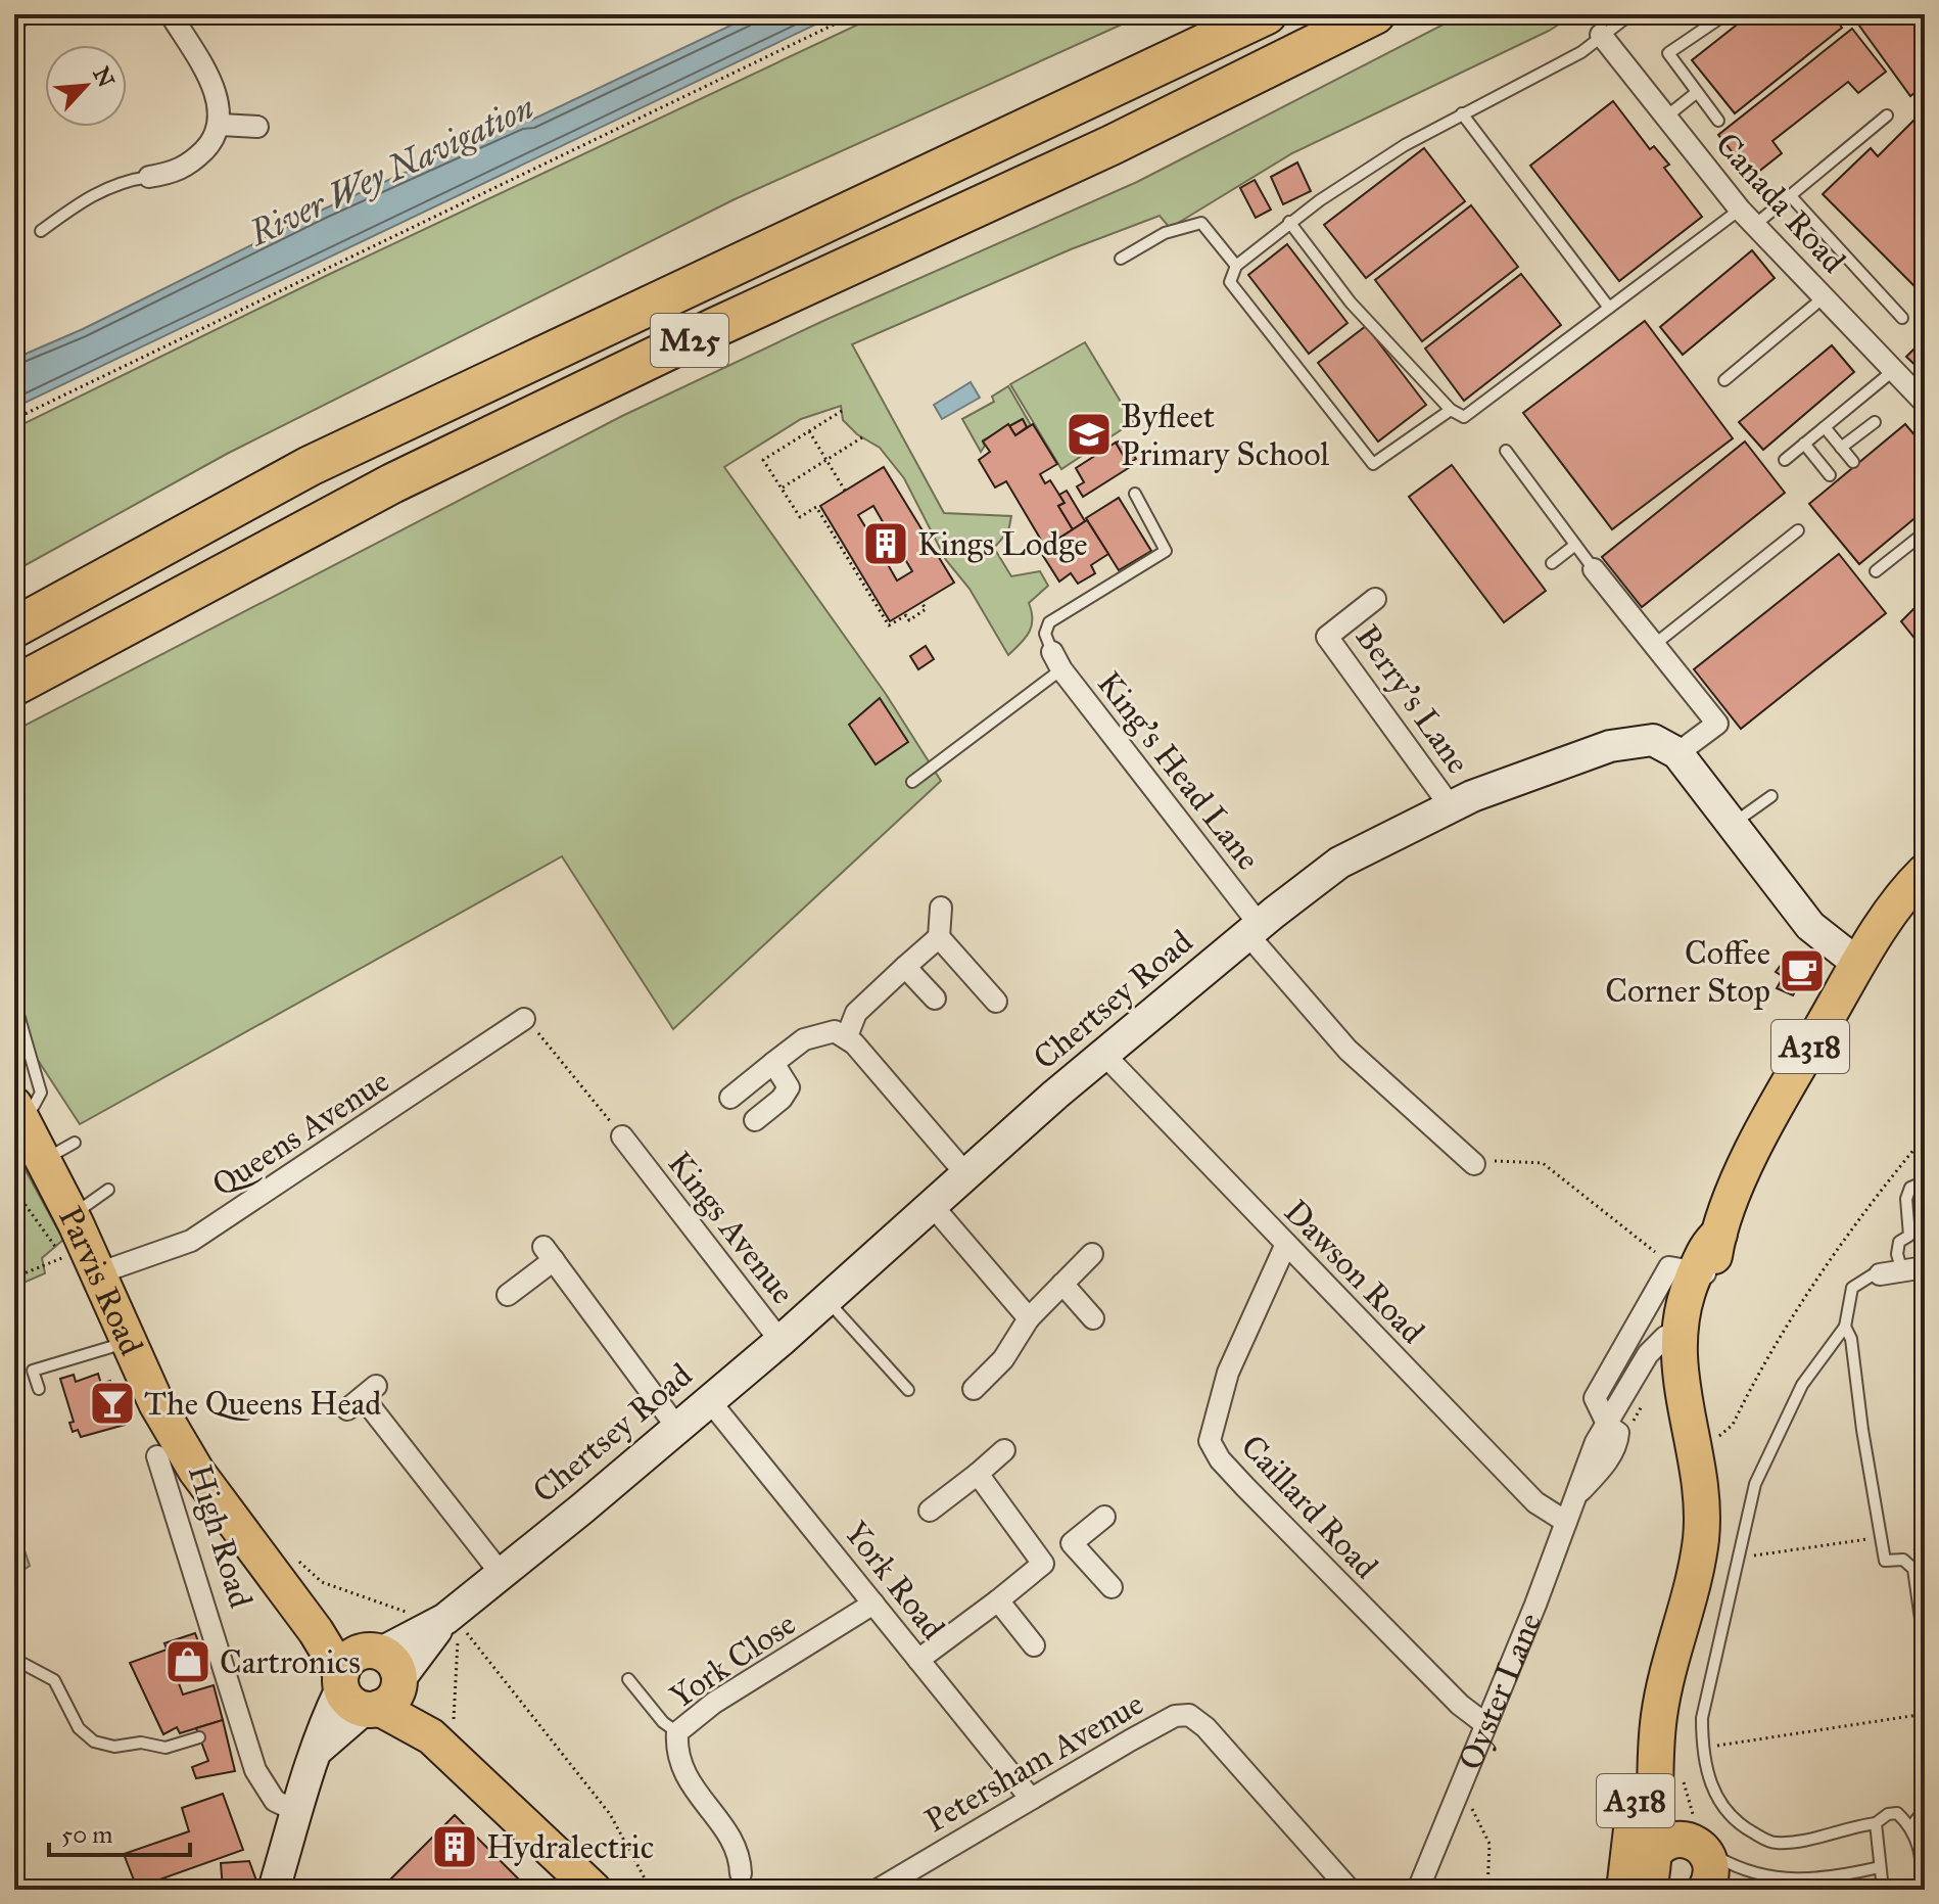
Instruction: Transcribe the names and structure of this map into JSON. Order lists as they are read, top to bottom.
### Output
{
  "streets": {
    "highway": ["M25"],
    "main road": ["A318", "Parvis Road"],
    "street": [
      "Canada Road",
      "Berry's Lane",
      "King's Head Lane",
      "Chertsey Road",
      "Queens Avenue",
      "Kings Avenue",
      "Dawson Road",
      "Caillard Road",
      "High Road",
      "York Road",
      "York Close",
      "Oyster Lane",
      "Petersham Avenue"
    ]
  },
  "crossings": [
    ["Berry's Lane", "Chertsey Road"],
    ["King's Head Lane", "Chertsey Road"],
    ["Chertsey Road", "Kings Avenue"],
    ["Chertsey Road", "Dawson Road"],
    ["Chertsey Road", "Parvis Road"],
    ["Chertsey Road", "York Road"],
    ["A318", "Oyster Lane"],
    ["Queens Avenue", "Parvis Road"],
    ["Dawson Road", "Caillard Road"],
    ["Dawson Road", "Oyster Lane"],
    ["Caillard Road", "Oyster Lane"],
    ["York Road", "York Close"],
    ["York Road", "Petersham Avenue"]
  ],
  "water": ["River Wey Navigation"],
  "places": {
    "school or university": ["Byfleet Primary School"],
    "building": ["Kings Lodge", "Hydralectric"],
    "cafe": ["Coffee Corner Stop"],
    "bar": ["The Queens Head"],
    "shop": ["Cartronics"]
  },
  "scale_bar": "50 m",
  "north": "top right"
}
